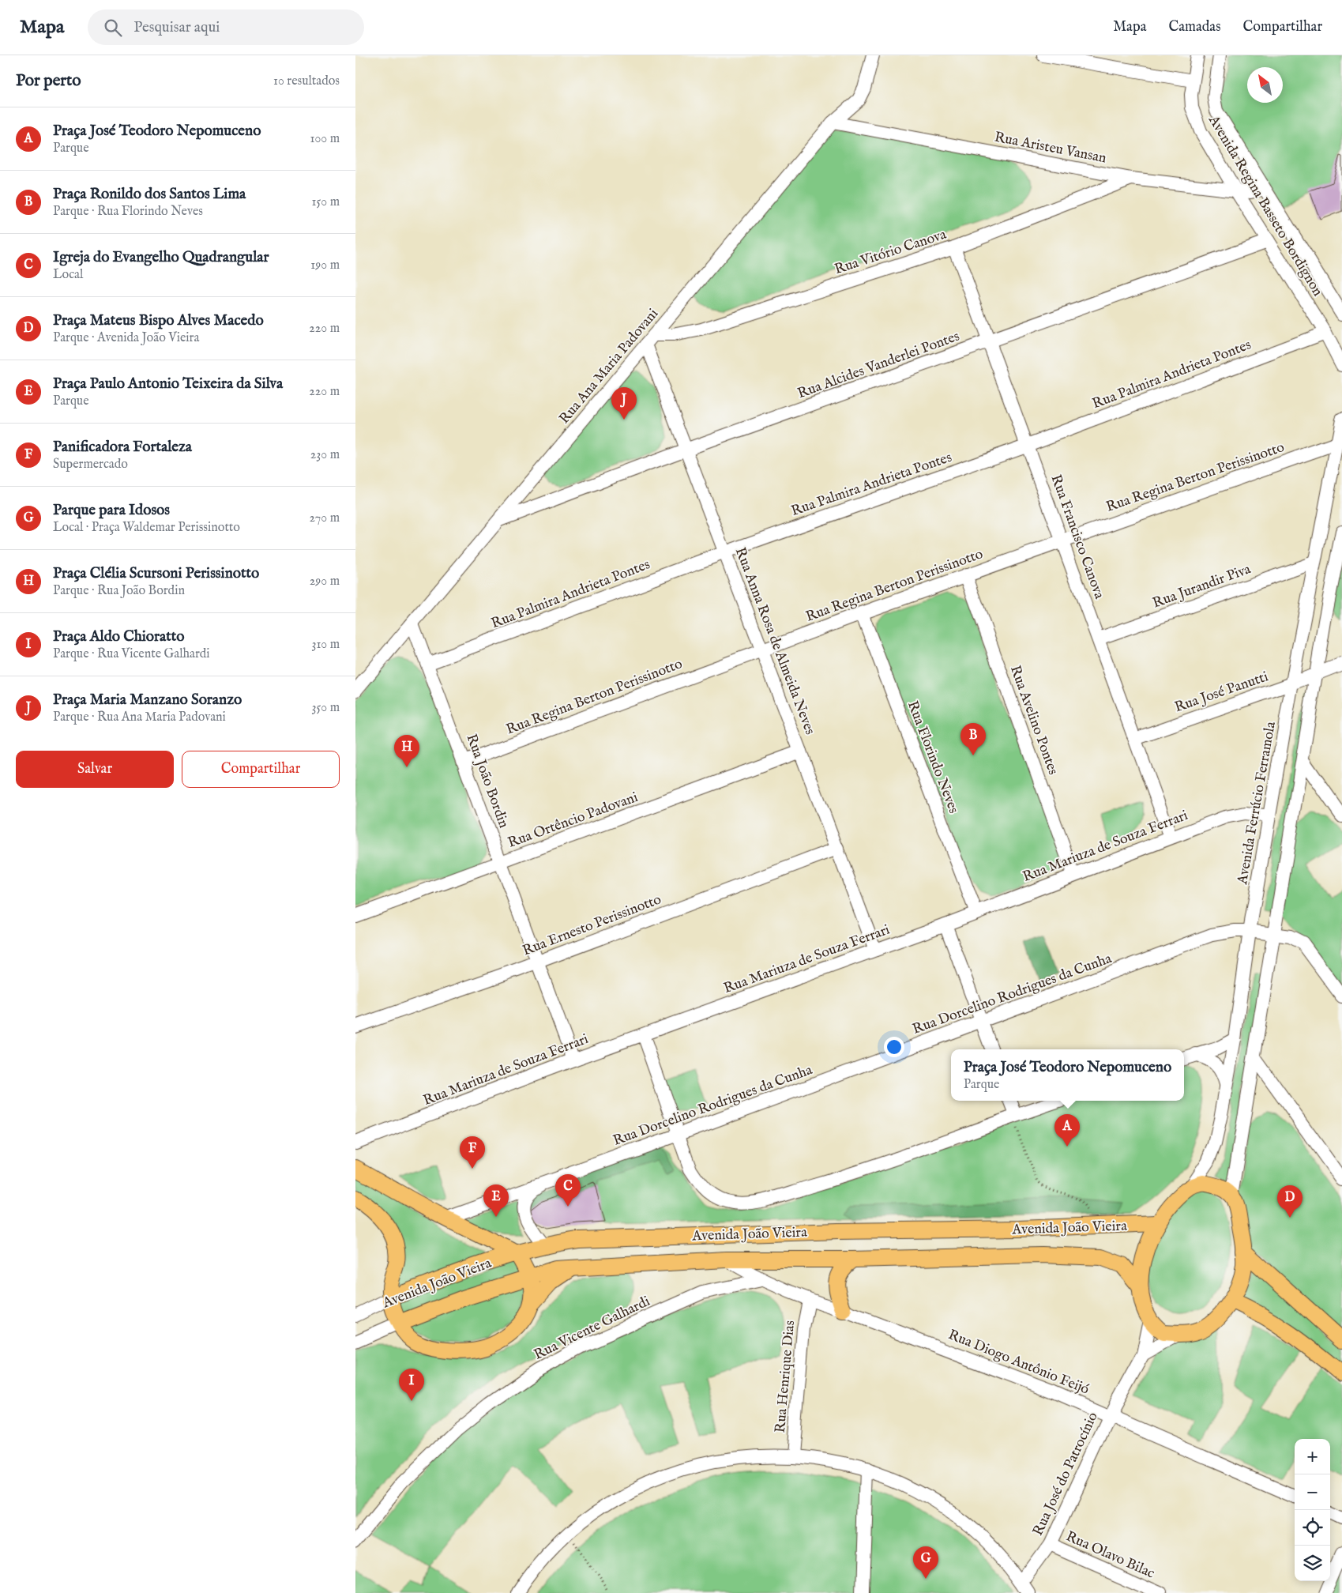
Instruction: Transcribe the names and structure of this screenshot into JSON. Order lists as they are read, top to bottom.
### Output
{
  "streets": {
    "main road": ["Avenida João Vieira"],
    "street": [
      "Rua Aristeu Vansan",
      "Avenida Regina Basseto Bordignon",
      "Rua Vitório Canova",
      "Rua Alcides Vanderlei Pontes",
      "Rua Ana Maria Padovani",
      "Rua Palmira Andrieta Pontes",
      "Rua Regina Berton Perissinotto",
      "Rua Francisco Canova",
      "Rua Jurandir Piva",
      "Rua Anna Rosa de Almeida Neves",
      "Rua José Panutti",
      "Rua Avelino Pontes",
      "Rua Florindo Neves",
      "Rua João Bordin",
      "Avenida Ferrúcio Ferramola",
      "Rua Ortêncio Padovani",
      "Rua Mariuza de Souza Ferrari",
      "Rua Ernesto Perissinotto",
      "Rua Dorcelino Rodrigues da Cunha",
      "Rua Vicente Galhardi",
      "Rua Diogo Antônio Feijó",
      "Rua Henrique Dias",
      "Rua José do Patrocínio",
      "Rua Olavo Bilac"
    ]
  },
  "crossings": [
    ["Rua Aristeu Vansan", "Avenida Regina Basseto Bordignon"],
    ["Rua Aristeu Vansan", "Rua Vitório Canova"],
    ["Rua Aristeu Vansan", "Rua Ana Maria Padovani"],
    ["Avenida Regina Basseto Bordignon", "Rua Alcides Vanderlei Pontes"],
    ["Avenida Regina Basseto Bordignon", "Rua Palmira Andrieta Pontes"],
    ["Rua Vitório Canova", "Rua Ana Maria Padovani"],
    ["Rua Vitório Canova", "Rua Francisco Canova"],
    ["Rua Vitório Canova", "Rua Anna Rosa de Almeida Neves"],
    ["Rua Alcides Vanderlei Pontes", "Rua Ana Maria Padovani"],
    ["Rua Alcides Vanderlei Pontes", "Rua Francisco Canova"],
    ["Rua Alcides Vanderlei Pontes", "Rua Anna Rosa de Almeida Neves"],
    ["Rua Ana Maria Padovani", "Rua Anna Rosa de Almeida Neves"],
    ["Rua Ana Maria Padovani", "Rua João Bordin"],
    ["Rua Palmira Andrieta Pontes", "Rua Francisco Canova"],
    ["Rua Palmira Andrieta Pontes", "Rua Anna Rosa de Almeida Neves"],
    ["Rua Palmira Andrieta Pontes", "Rua João Bordin"],
    ["Rua Regina Berton Perissinotto", "Rua Francisco Canova"],
    ["Rua Regina Berton Perissinotto", "Rua Anna Rosa de Almeida Neves"],
    ["Rua Regina Berton Perissinotto", "Rua Avelino Pontes"],
    ["Rua Regina Berton Perissinotto", "Rua Florindo Neves"],
    ["Rua Regina Berton Perissinotto", "Rua João Bordin"],
    ["Rua Regina Berton Perissinotto", "Avenida Ferrúcio Ferramola"],
    ["Rua Francisco Canova", "Rua Jurandir Piva"],
    ["Rua Francisco Canova", "Rua José Panutti"],
    ["Rua Francisco Canova", "Rua Mariuza de Souza Ferrari"],
    ["Rua Jurandir Piva", "Avenida Ferrúcio Ferramola"],
    ["Rua Anna Rosa de Almeida Neves", "Rua Ortêncio Padovani"],
    ["Rua Anna Rosa de Almeida Neves", "Rua Mariuza de Souza Ferrari"],
    ["Rua Anna Rosa de Almeida Neves", "Rua Ernesto Perissinotto"],
    ["Rua José Panutti", "Avenida Ferrúcio Ferramola"],
    ["Rua Avelino Pontes", "Rua Mariuza de Souza Ferrari"],
    ["Rua Florindo Neves", "Rua Mariuza de Souza Ferrari"],
    ["Rua João Bordin", "Rua Ortêncio Padovani"],
    ["Rua João Bordin", "Rua Mariuza de Souza Ferrari"],
    ["Rua João Bordin", "Rua Ernesto Perissinotto"],
    ["Avenida Ferrúcio Ferramola", "Rua Mariuza de Souza Ferrari"],
    ["Avenida Ferrúcio Ferramola", "Rua Dorcelino Rodrigues da Cunha"],
    ["Avenida Ferrúcio Ferramola", "Avenida João Vieira"],
    ["Avenida Ferrúcio Ferramola", "Rua José do Patrocínio"],
    ["Rua Dorcelino Rodrigues da Cunha", "Avenida João Vieira"],
    ["Avenida João Vieira", "Rua Diogo Antônio Feijó"],
    ["Avenida João Vieira", "Rua José do Patrocínio"],
    ["Rua Vicente Galhardi", "Rua Diogo Antônio Feijó"],
    ["Rua Diogo Antônio Feijó", "Rua Henrique Dias"],
    ["Rua Diogo Antônio Feijó", "Rua José do Patrocínio"],
    ["Rua José do Patrocínio", "Rua Olavo Bilac"]
  ],
  "north": "top left",
  "page": {
    "header": "Mapa",
    "search": "Pesquisar aqui",
    "nav": ["Mapa", "Camadas", "Compartilhar"],
    "heading": ["Por perto", "10 resultados"],
    "list": [
      {
        "mark": "A",
        "name": "Praça José Teodoro Nepomuceno",
        "note": "Parque",
        "value": "100 m"
      },
      {
        "mark": "B",
        "name": "Praça Ronildo dos Santos Lima",
        "note": "Parque · Rua Florindo Neves",
        "value": "150 m"
      },
      {
        "mark": "C",
        "name": "Igreja do Evangelho Quadrangular",
        "note": "Local",
        "value": "190 m"
      },
      {
        "mark": "D",
        "name": "Praça Mateus Bispo Alves Macedo",
        "note": "Parque · Avenida João Vieira",
        "value": "220 m"
      },
      {
        "mark": "E",
        "name": "Praça Paulo Antonio Teixeira da Silva",
        "note": "Parque",
        "value": "220 m"
      },
      {
        "mark": "F",
        "name": "Panificadora Fortaleza",
        "note": "Supermercado",
        "value": "230 m"
      },
      {
        "mark": "G",
        "name": "Parque para Idosos",
        "note": "Local · Praça Waldemar Perissinotto",
        "value": "270 m"
      },
      {
        "mark": "H",
        "name": "Praça Clélia Scursoni Perissinotto",
        "note": "Parque · Rua João Bordin",
        "value": "290 m"
      },
      {
        "mark": "I",
        "name": "Praça Aldo Chioratto",
        "note": "Parque · Rua Vicente Galhardi",
        "value": "310 m"
      },
      {
        "mark": "J",
        "name": "Praça Maria Manzano Soranzo",
        "note": "Parque · Rua Ana Maria Padovani",
        "value": "350 m"
      }
    ],
    "pins": [
      "J",
      "B",
      "H",
      "A",
      "F",
      "C",
      "E",
      "D",
      "I",
      "G"
    ],
    "buttons": ["Salvar", "Compartilhar"],
    "popup": ["Praça José Teodoro Nepomuceno", "Parque"],
    "map_buttons": ["+", "−"]
  }
}
